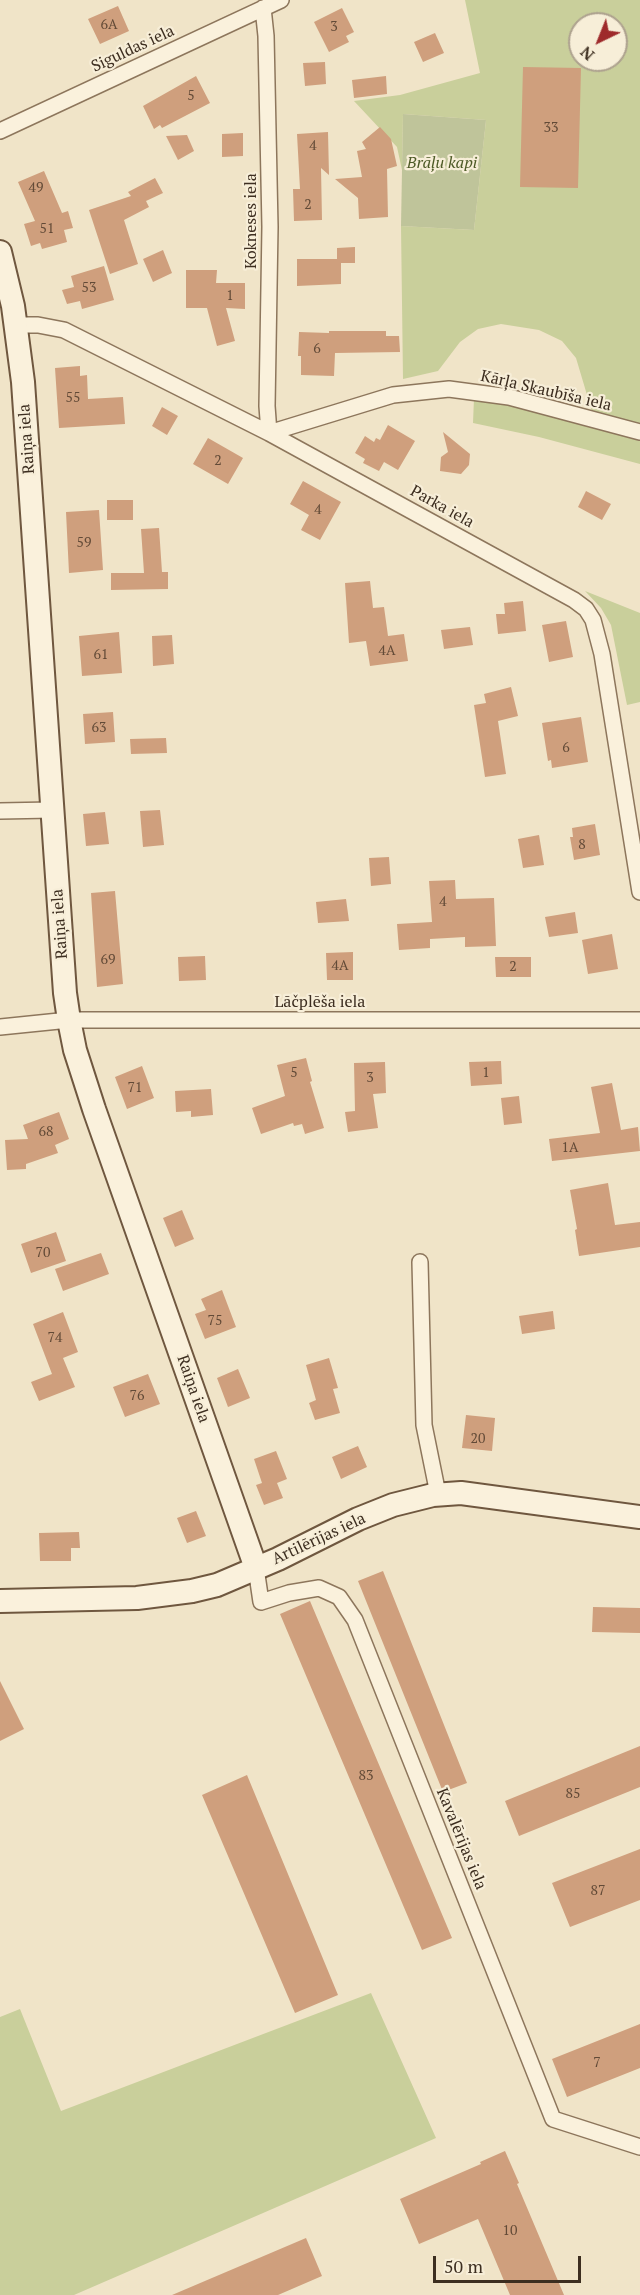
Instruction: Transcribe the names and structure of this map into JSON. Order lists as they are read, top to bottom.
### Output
{
  "streets": {
    "street": [
      "Siguldas iela",
      "Kokneses iela",
      "Kārļa Skaubīša iela",
      "Raiņa iela",
      "Parka iela",
      "Lāčplēša iela",
      "Artilērijas iela",
      "Kavalērijas iela"
    ]
  },
  "crossings": [
    ["Siguldas iela", "Kokneses iela"],
    ["Kokneses iela", "Kārļa Skaubīša iela"],
    ["Kokneses iela", "Parka iela"],
    ["Kārļa Skaubīša iela", "Parka iela"],
    ["Raiņa iela", "Parka iela"],
    ["Raiņa iela", "Lāčplēša iela"],
    ["Raiņa iela", "Artilērijas iela"],
    ["Raiņa iela", "Kavalērijas iela"],
    ["Artilērijas iela", "Kavalērijas iela"]
  ],
  "parks": ["Brāļu kapi"],
  "house_numbers": [
    "6A",
    "3",
    "5",
    "33",
    "4",
    "49",
    "2",
    "51",
    "53",
    "1",
    "6",
    "55",
    "2",
    "4",
    "59",
    "4A",
    "61",
    "63",
    "6",
    "8",
    "4",
    "69",
    "4A",
    "2",
    "5",
    "1",
    "3",
    "71",
    "68",
    "1A",
    "70",
    "75",
    "74",
    "76",
    "20",
    "83",
    "85",
    "87",
    "7",
    "10"
  ],
  "scale_bar": "50 m",
  "north": "bottom left"
}
